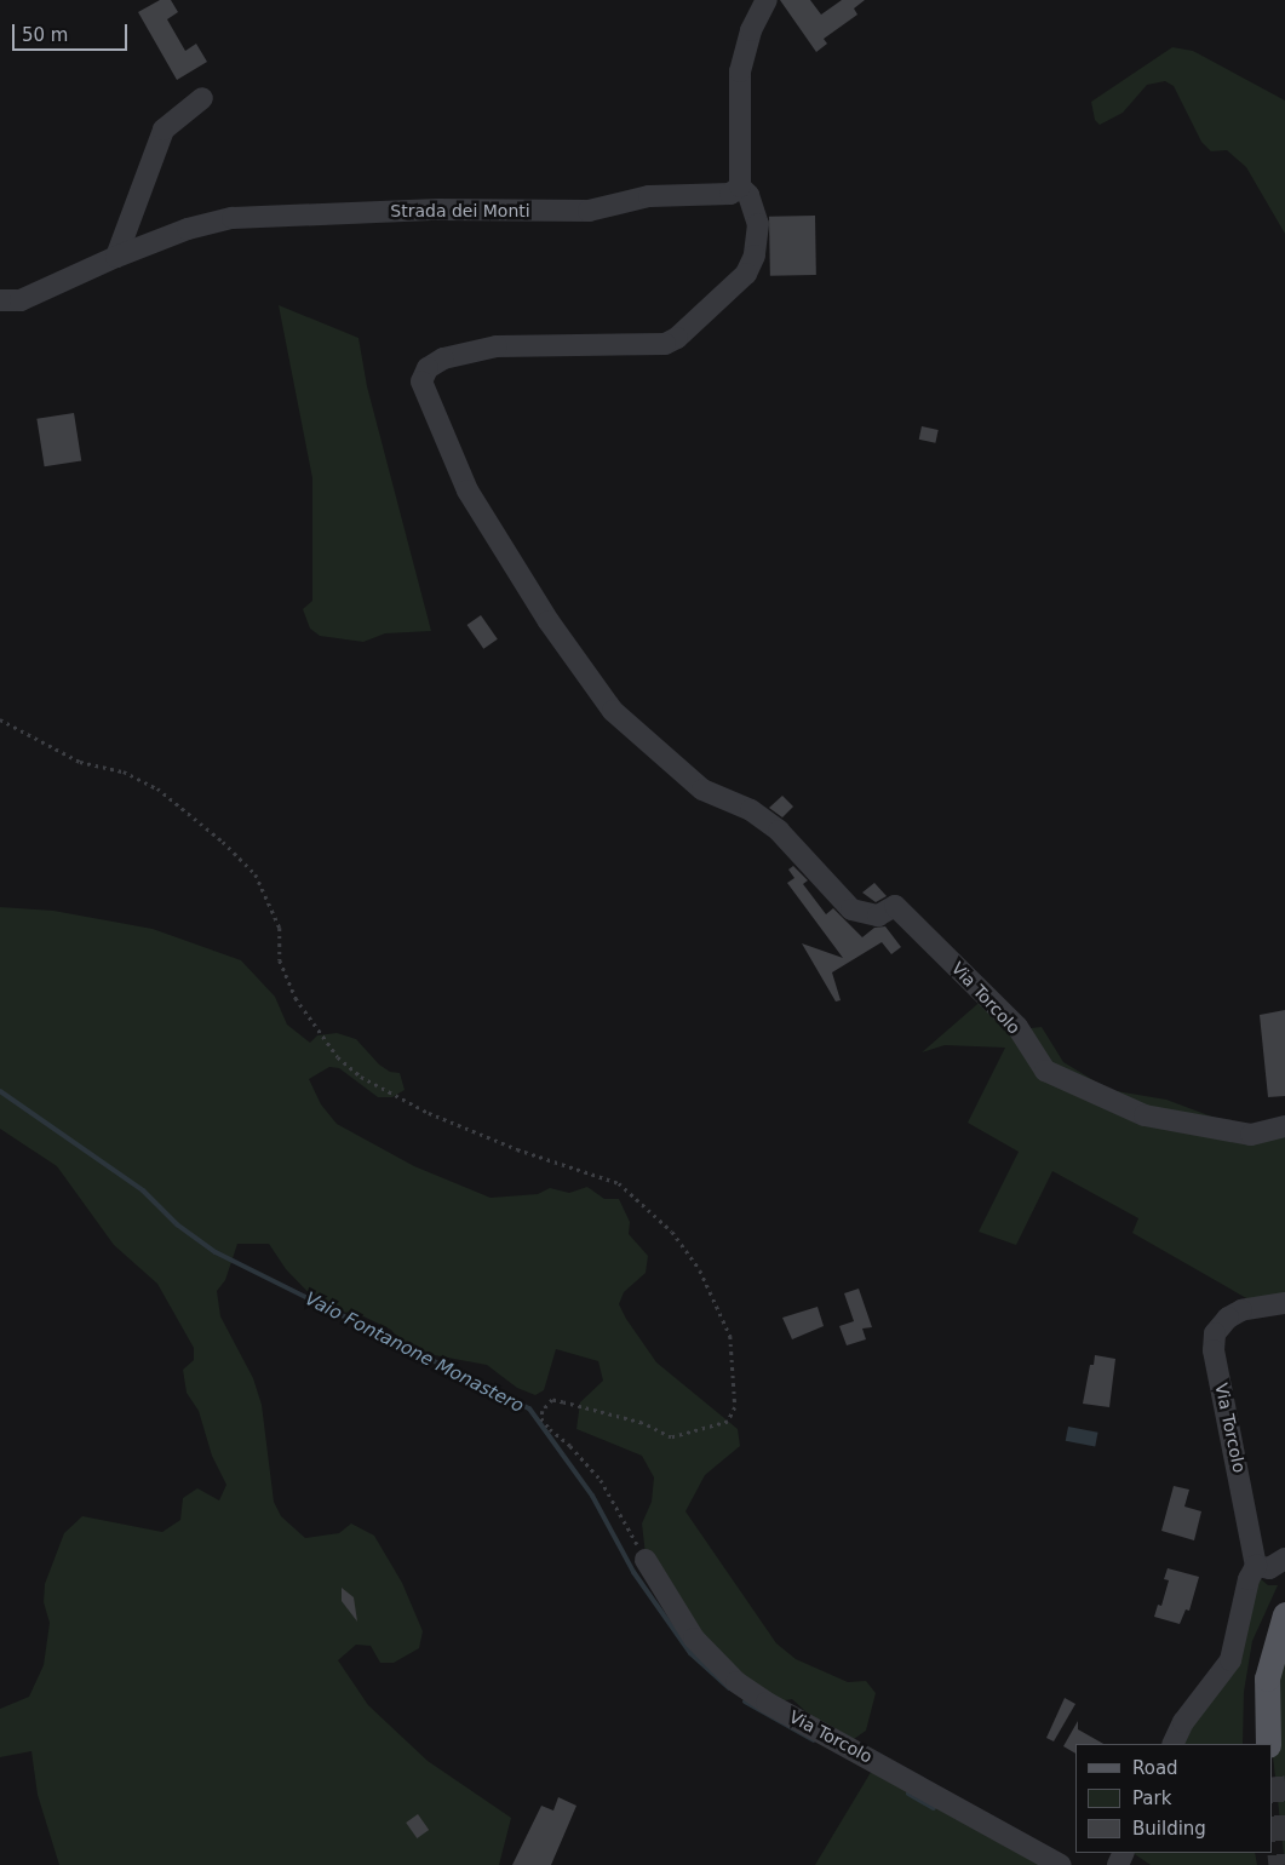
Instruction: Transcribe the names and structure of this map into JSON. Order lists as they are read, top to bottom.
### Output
{
  "streets": {
    "street": ["Strada dei Monti", "Via Torcolo"]
  },
  "crossings": [
    ["Strada dei Monti", "Via Torcolo"]
  ],
  "water": ["Vaio Fontanone Monastero"],
  "legend": ["Road", "Park", "Building"],
  "scale_bar": "50 m"
}
